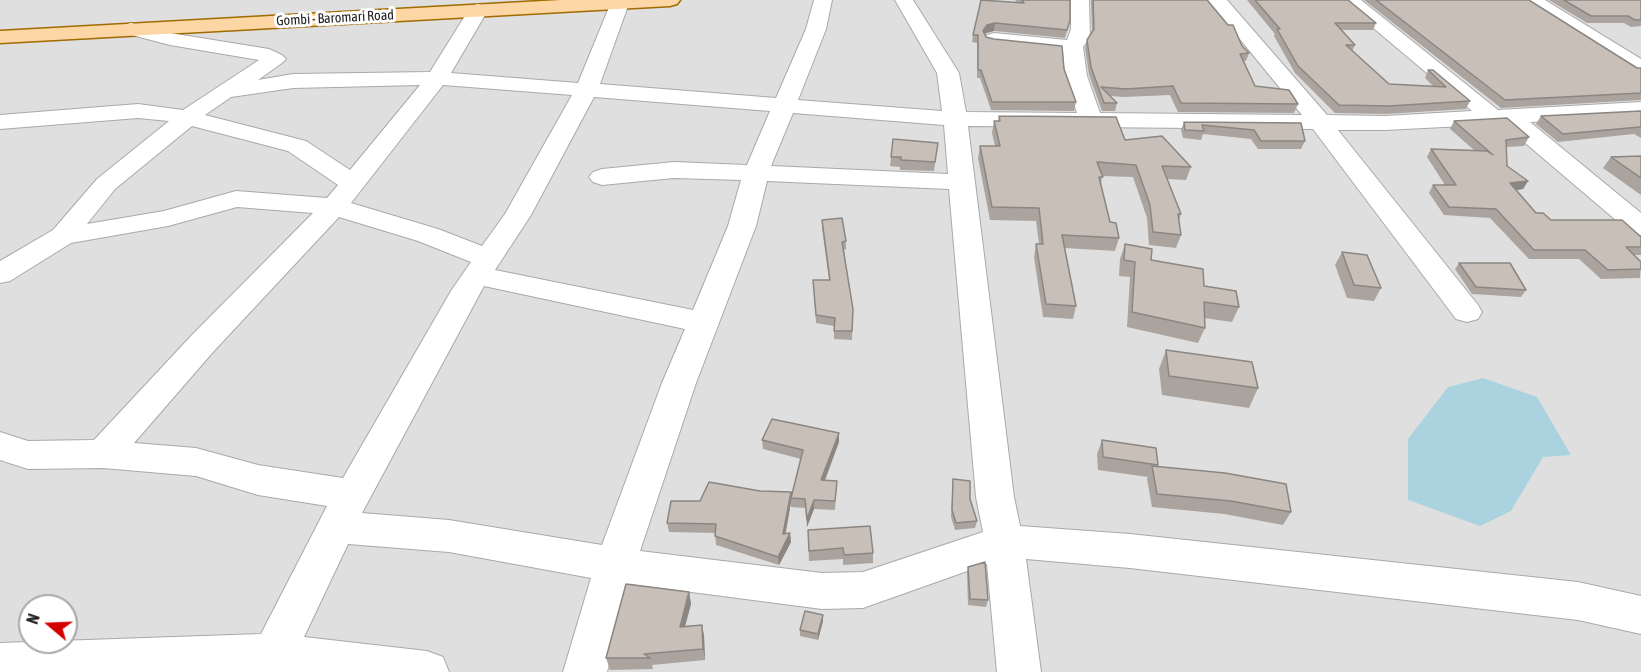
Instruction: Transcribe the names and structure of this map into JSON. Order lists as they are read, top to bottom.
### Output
{
  "streets": {
    "main road": ["Gombi - Baromari Road"]
  },
  "north": "left"
}
